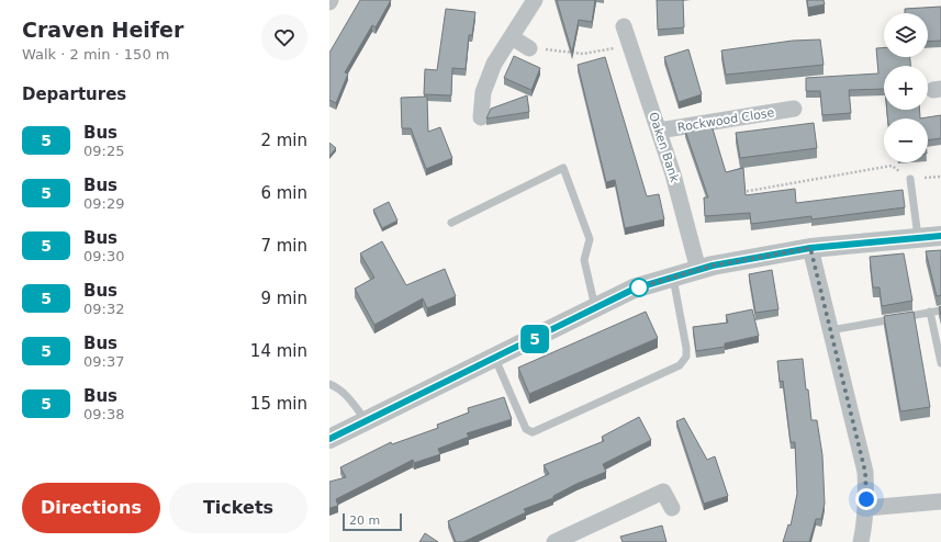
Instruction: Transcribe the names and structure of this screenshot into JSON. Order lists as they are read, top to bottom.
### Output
{
  "streets": {
    "street": ["Rockwood Close", "Oaken Bank"]
  },
  "crossings": [
    ["Rockwood Close", "Oaken Bank"]
  ],
  "lines": ["bus line 5"],
  "scale_bar": "20 m",
  "page": {
    "heading": [
      ["Craven Heifer", "Walk · 2 min · 150 m"],
      "Departures"
    ],
    "on_map": "5",
    "map_buttons": ["+", "−"],
    "list": [
      {
        "mark": "5",
        "name": "Bus",
        "note": "09:25",
        "value": "2 min"
      },
      {
        "mark": "5",
        "name": "Bus",
        "note": "09:29",
        "value": "6 min"
      },
      {
        "mark": "5",
        "name": "Bus",
        "note": "09:30",
        "value": "7 min"
      },
      {
        "mark": "5",
        "name": "Bus",
        "note": "09:32",
        "value": "9 min"
      },
      {
        "mark": "5",
        "name": "Bus",
        "note": "09:37",
        "value": "14 min"
      },
      {
        "mark": "5",
        "name": "Bus",
        "note": "09:38",
        "value": "15 min"
      }
    ],
    "buttons": ["Directions", "Tickets"],
    "scale": "20 m"
  }
}
